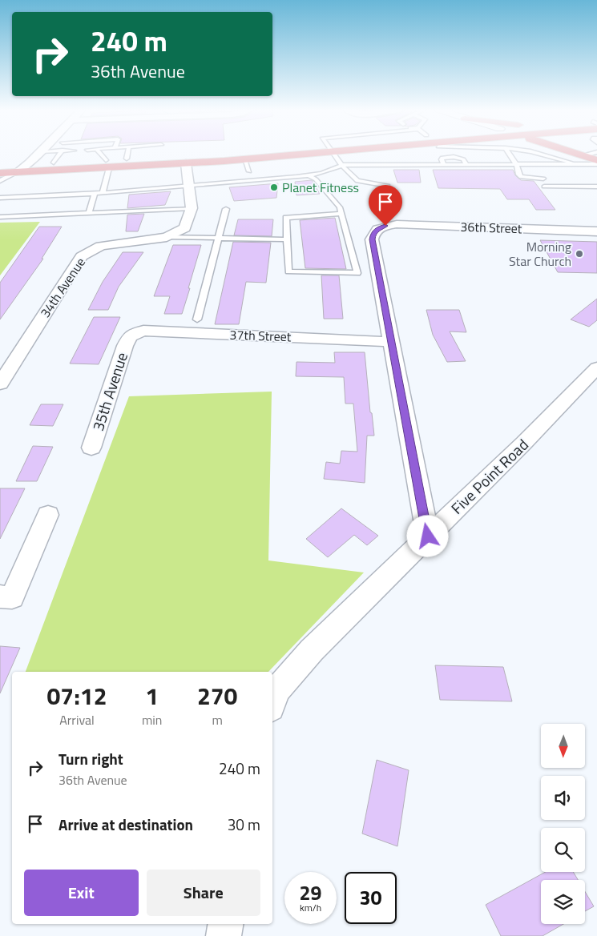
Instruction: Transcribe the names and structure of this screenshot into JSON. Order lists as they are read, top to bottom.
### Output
{
  "streets": {
    "street": [
      "36th Street",
      "34th Avenue",
      "37th Street",
      "35th Avenue",
      "Five Point Road"
    ]
  },
  "crossings": [
    ["36th Street", "37th Street"],
    ["37th Street", "35th Avenue"]
  ],
  "places": ["Planet Fitness", "Morning Star Church"],
  "north": "bottom",
  "page": {
    "turn": ["240 m", "36th Avenue"],
    "eta": [
      "07:12",
      "Arrival",
      "1",
      "min",
      "270",
      "m"
    ],
    "list": [
      {
        "name": "Turn right",
        "note": "36th Avenue",
        "value": "240 m"
      },
      {
        "name": "Arrive at destination",
        "value": "30 m"
      }
    ],
    "buttons": ["Exit", "Share"],
    "speed": "29 km/h",
    "limit": "30"
  }
}
